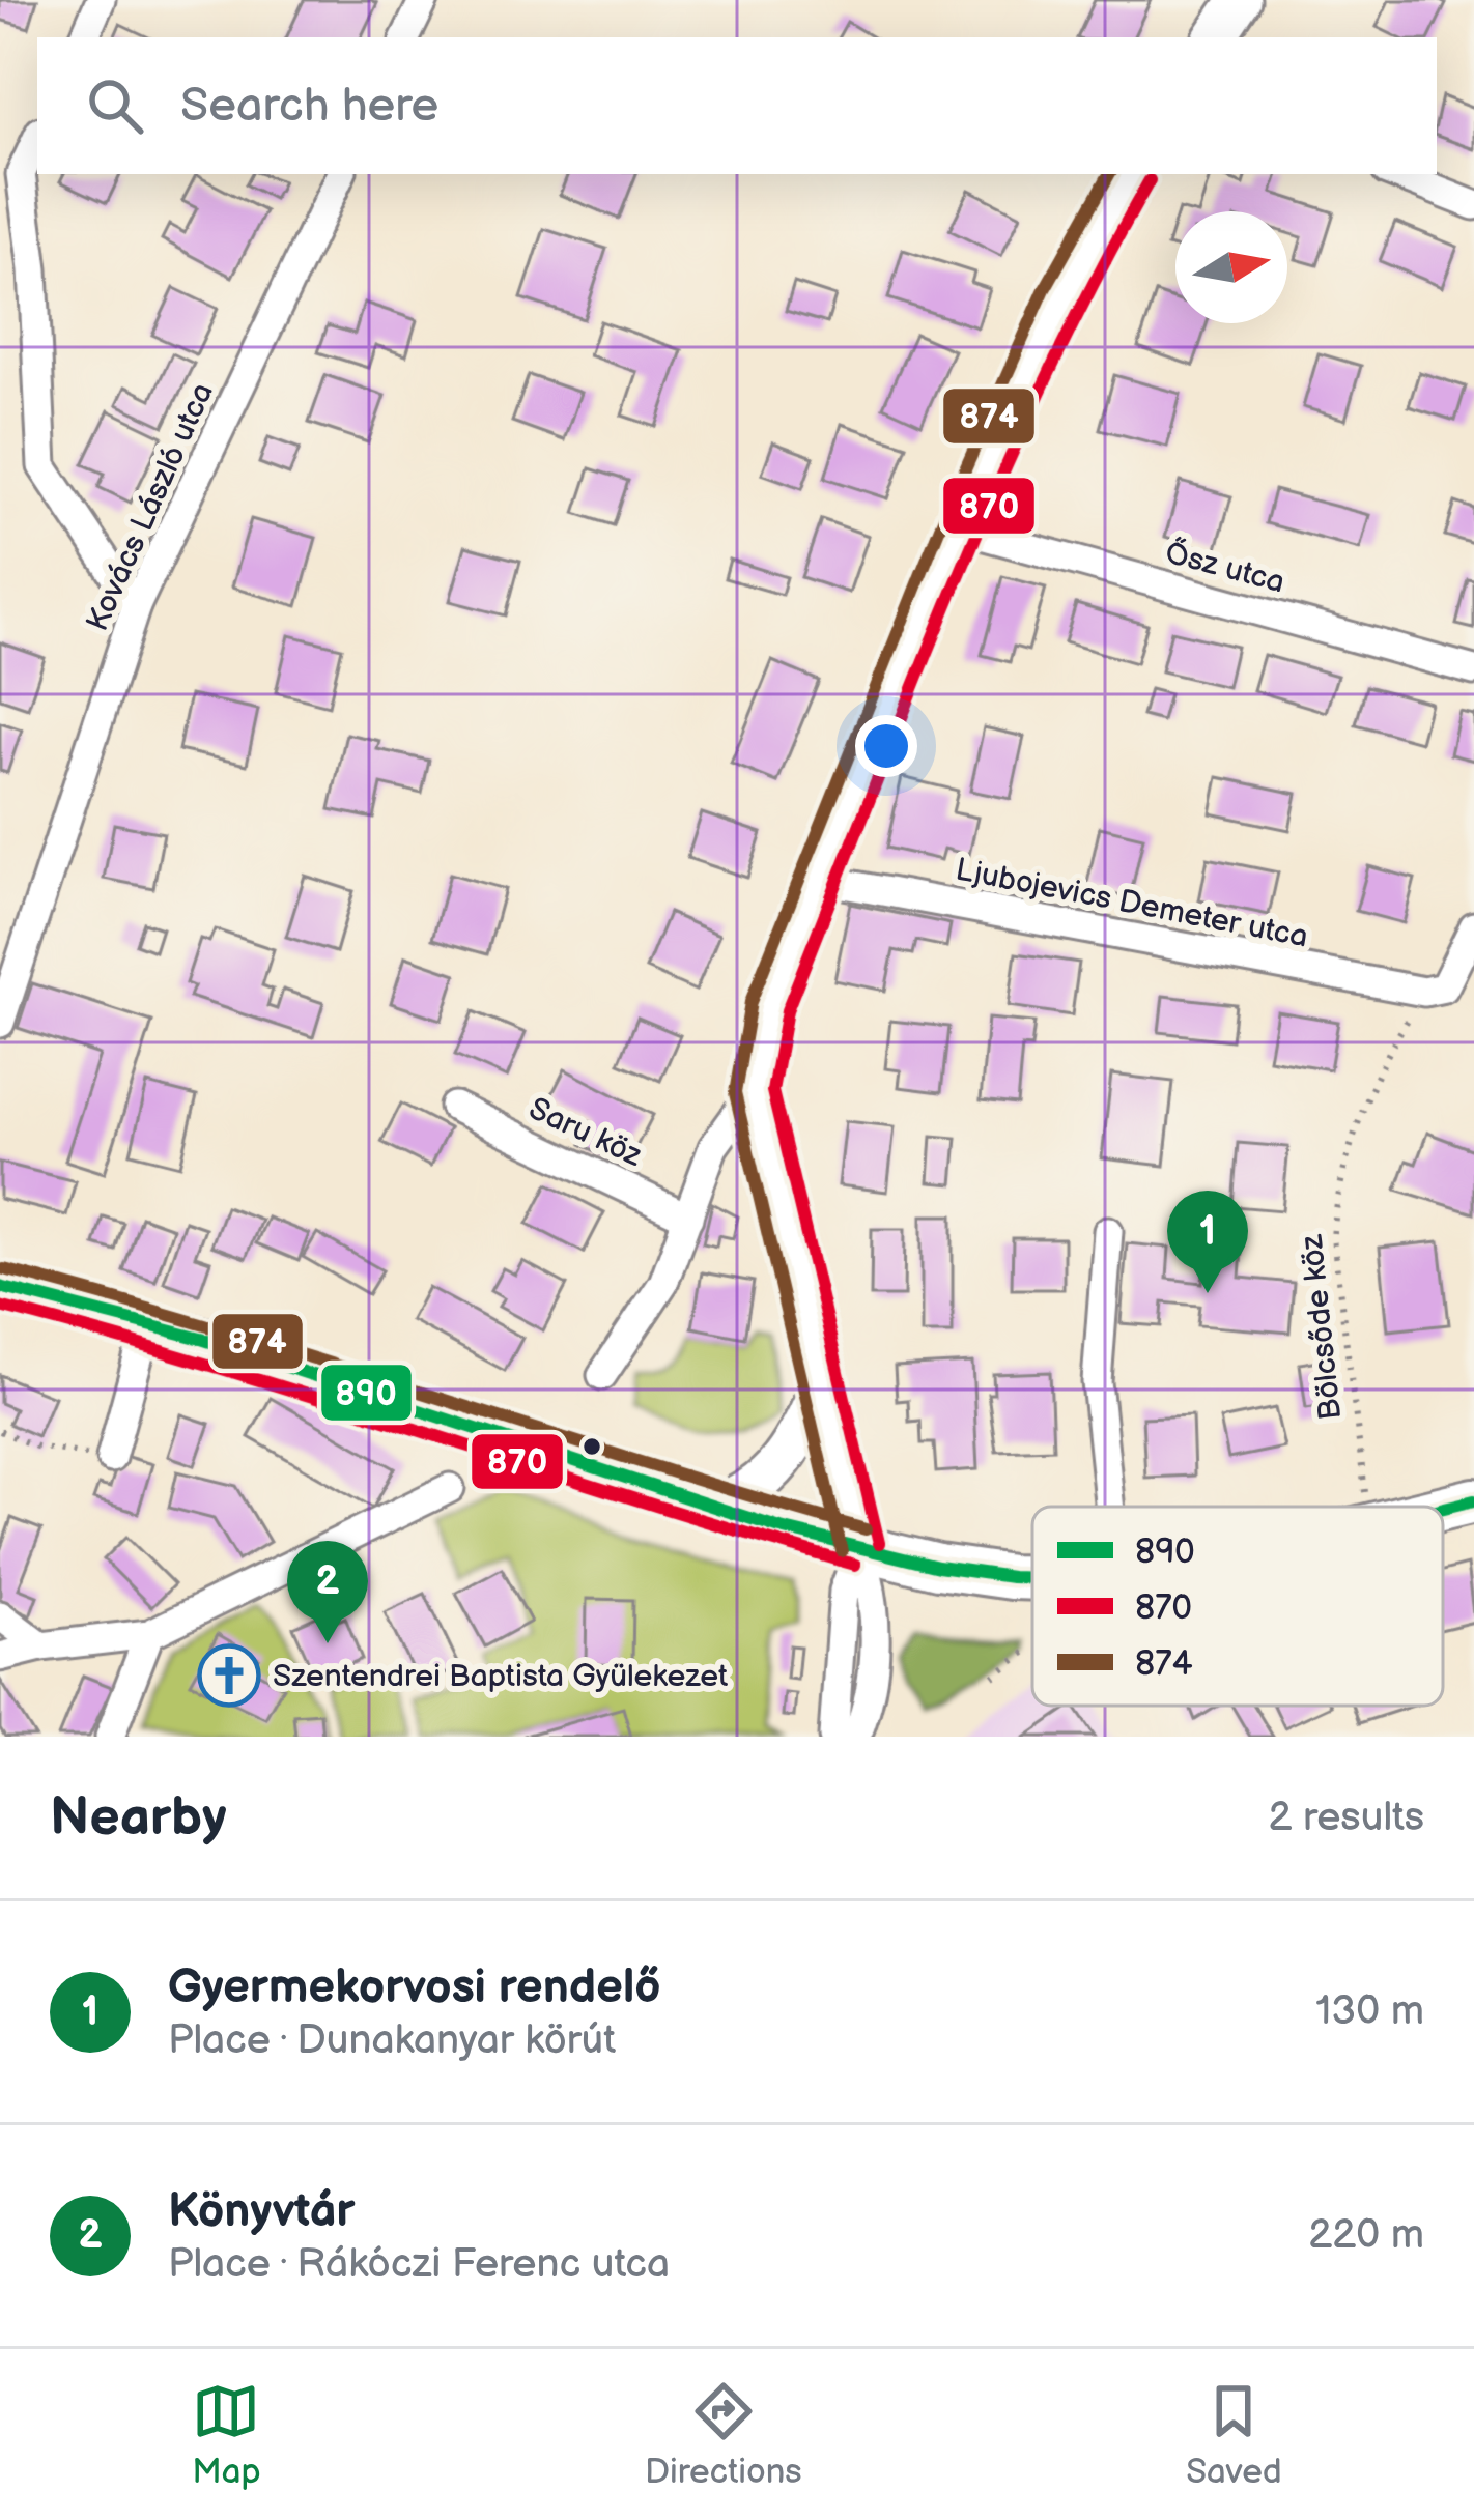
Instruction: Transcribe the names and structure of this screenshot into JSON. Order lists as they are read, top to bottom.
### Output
{
  "streets": {
    "street": [
      "Kovács László utca",
      "Ősz utca",
      "Ljubojevics Demeter utca",
      "Saru köz"
    ],
    "path": ["Bölcsőde köz"]
  },
  "crossings": [
    ["Ljubojevics Demeter utca", "Bölcsőde köz"]
  ],
  "places": {
    "church": ["Szentendrei Baptista Gyülekezet"]
  },
  "lines": ["transit line 874", "transit line 870", "transit line 890"],
  "legend": ["890", "870", "874"],
  "north": "right",
  "page": {
    "search": "Search here",
    "pins": ["1", "2"],
    "heading": ["Nearby", "2 results"],
    "list": [
      {
        "mark": "1",
        "name": "Gyermekorvosi rendelő",
        "note": "Place · Dunakanyar körút",
        "value": "130 m"
      },
      {
        "mark": "2",
        "name": "Könyvtár",
        "note": "Place · Rákóczi Ferenc utca",
        "value": "220 m"
      }
    ],
    "nav": ["Map", "Directions", "Saved"]
  }
}
